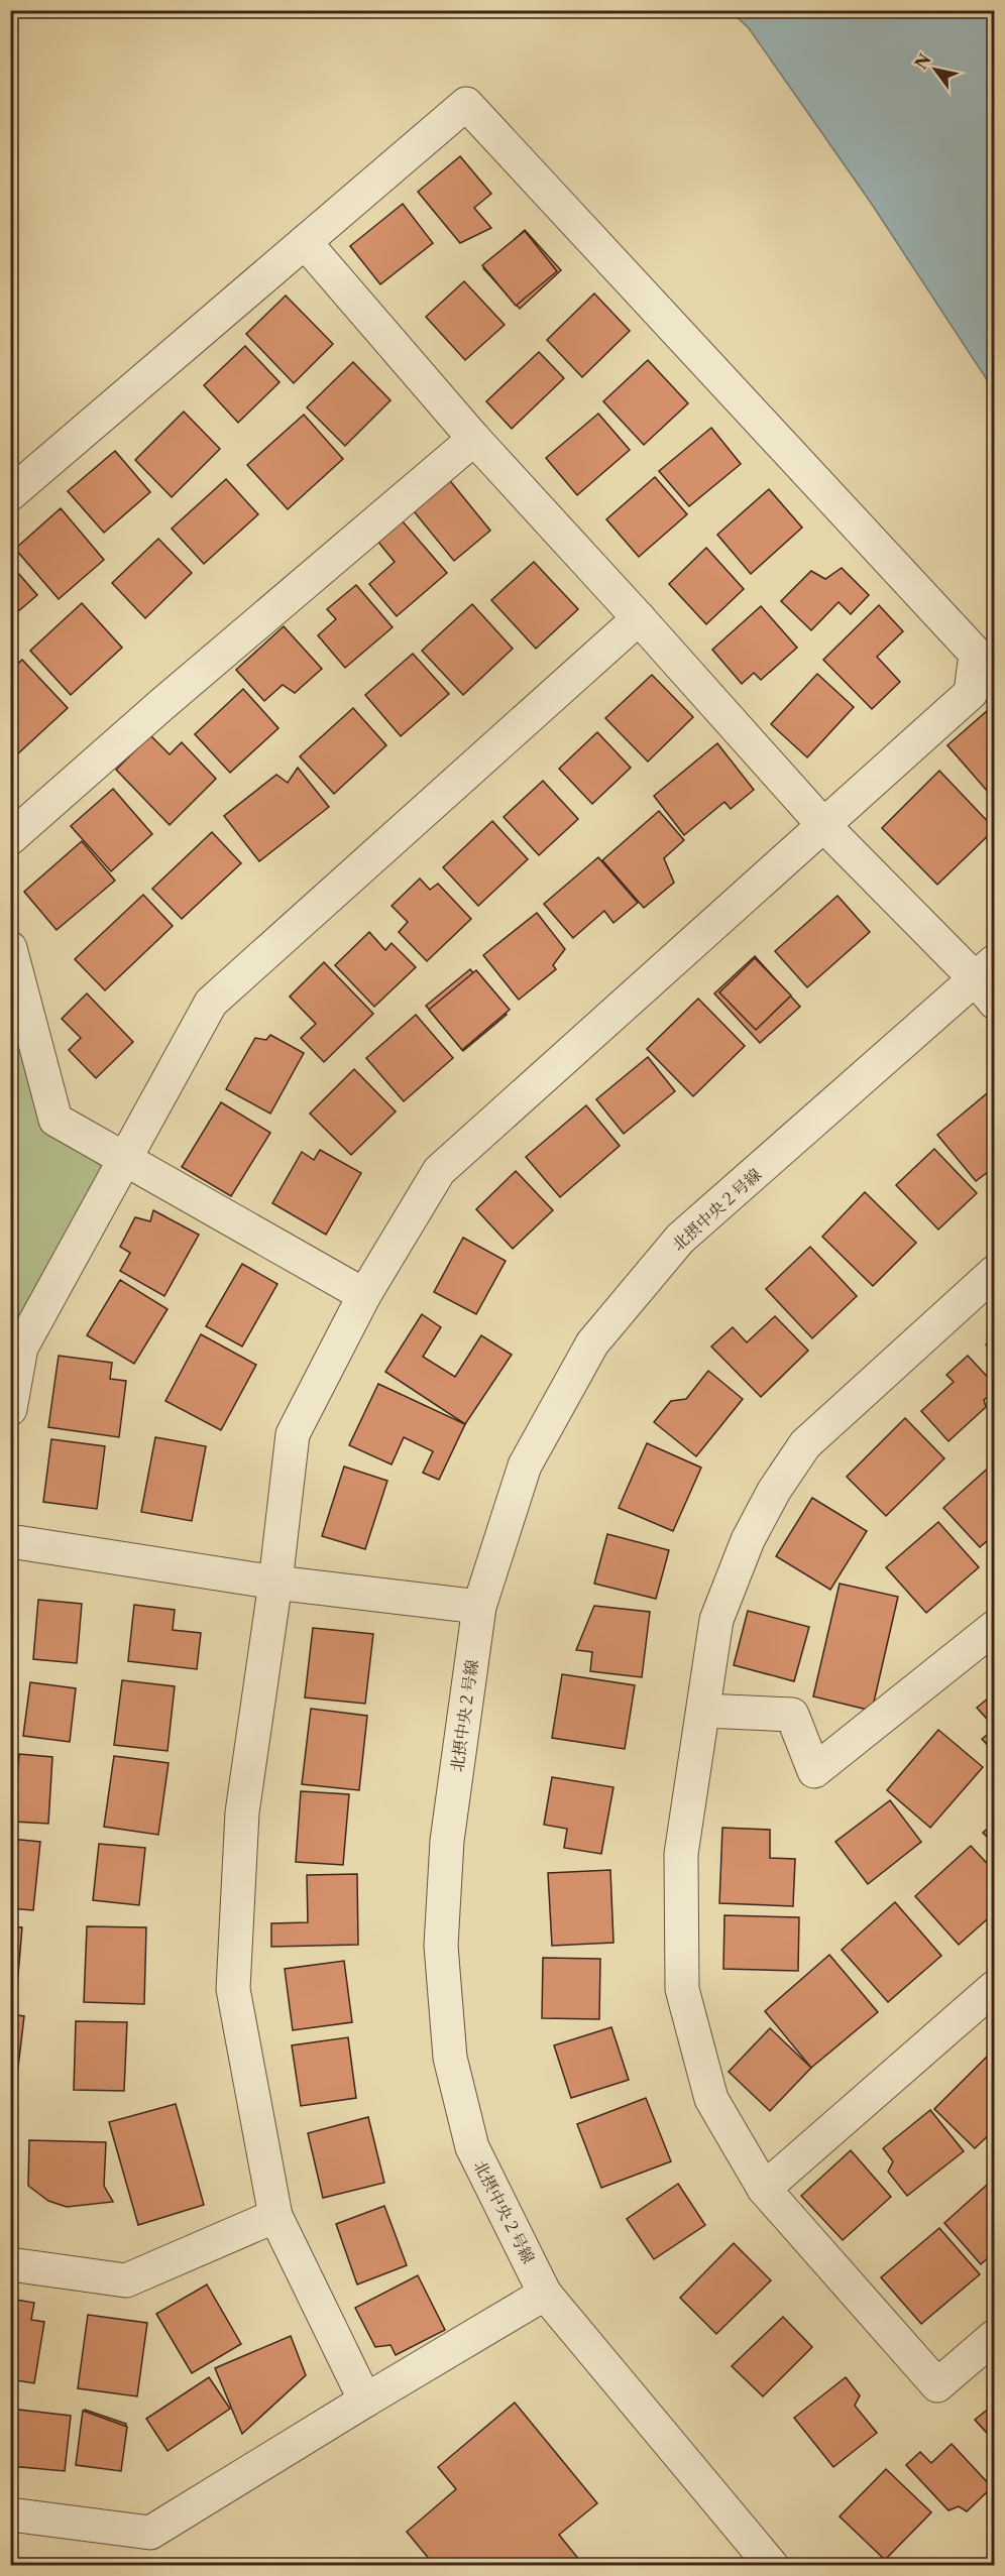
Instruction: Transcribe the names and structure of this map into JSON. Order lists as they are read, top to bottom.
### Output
{
  "streets": {
    "street": ["北摂中央２号線"]
  },
  "north": "top left"
}
